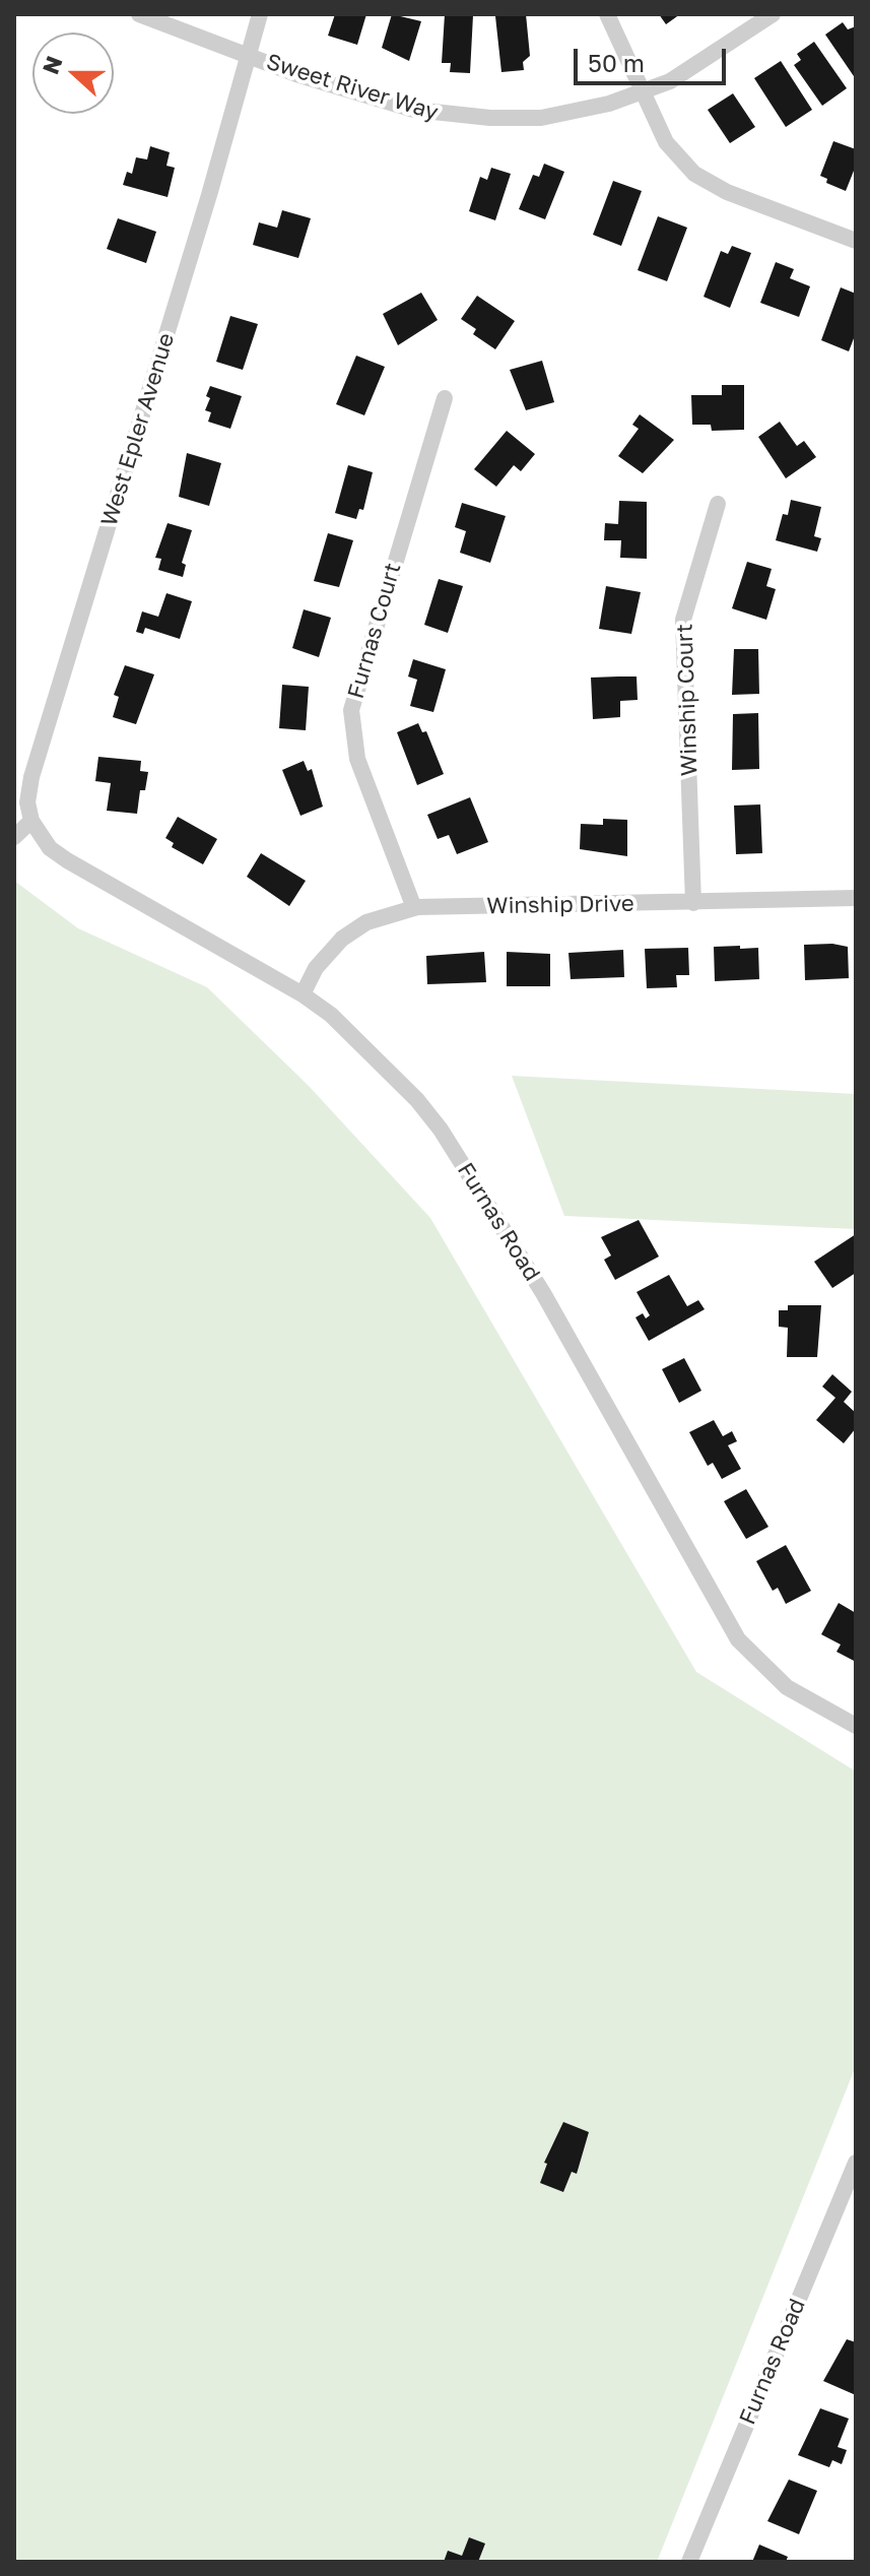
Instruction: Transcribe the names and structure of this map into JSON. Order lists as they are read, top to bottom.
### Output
{
  "streets": {
    "street": [
      "Sweet River Way",
      "West Epler Avenue",
      "Furnas Court",
      "Winship Court",
      "Winship Drive",
      "Furnas Road"
    ]
  },
  "crossings": [
    ["Sweet River Way", "West Epler Avenue"],
    ["West Epler Avenue", "Furnas Road"],
    ["Furnas Court", "Winship Drive"],
    ["Winship Court", "Winship Drive"],
    ["Winship Drive", "Furnas Road"]
  ],
  "scale_bar": "50 m",
  "north": "left"
}
